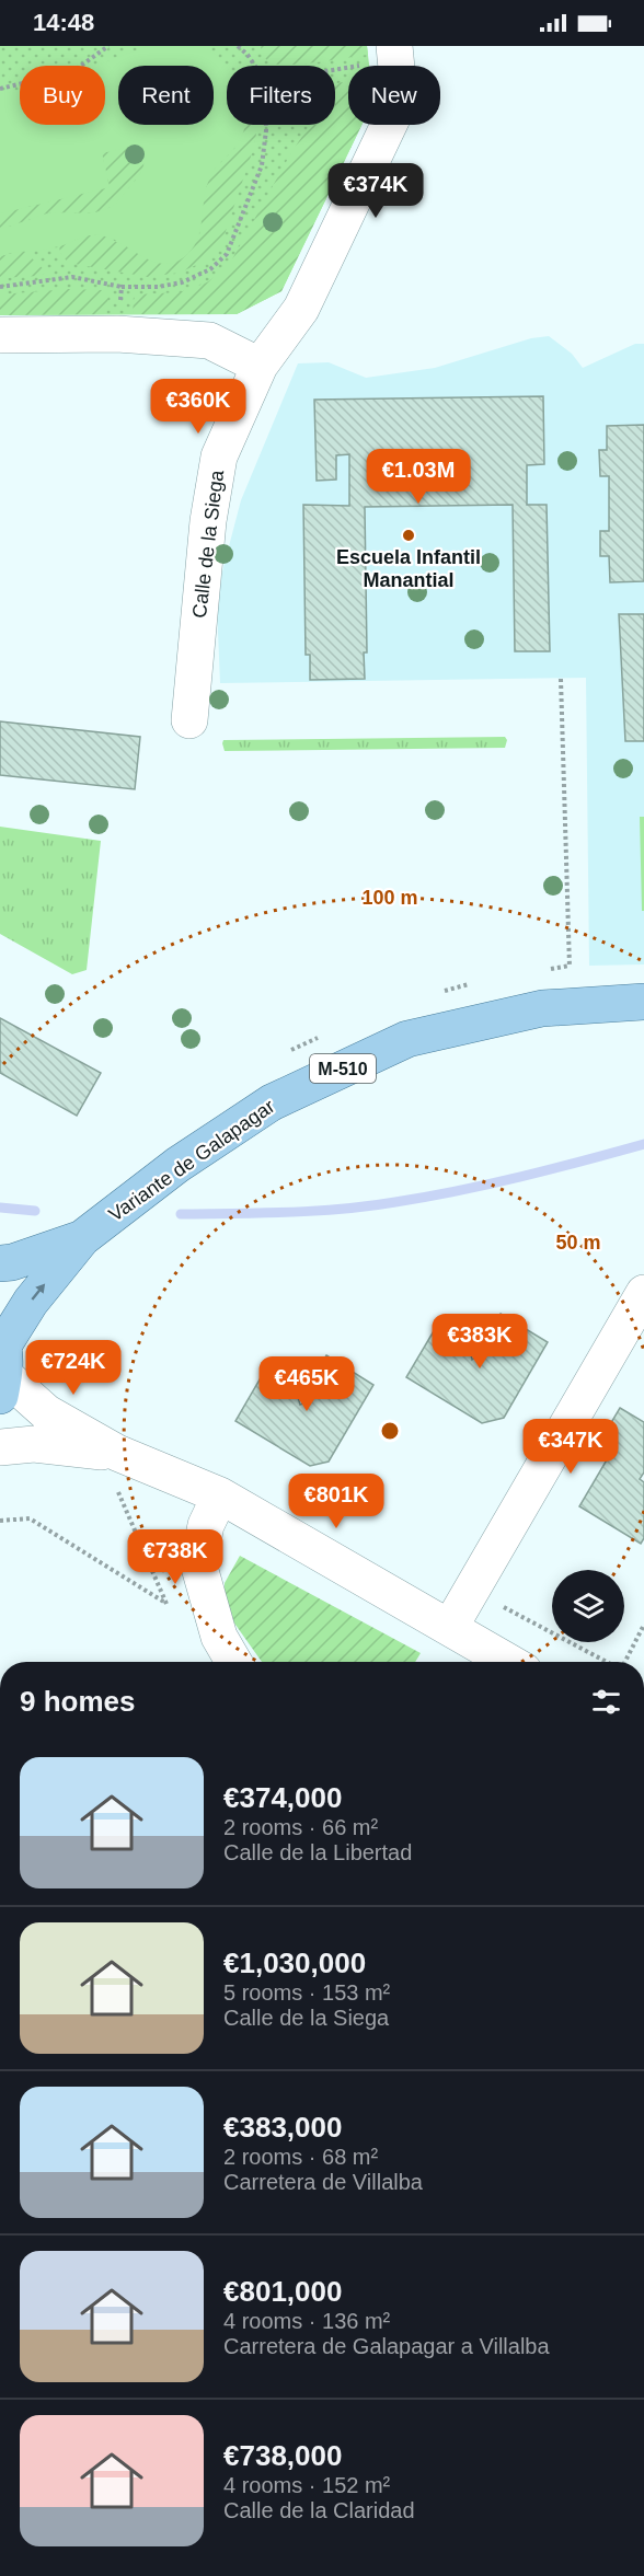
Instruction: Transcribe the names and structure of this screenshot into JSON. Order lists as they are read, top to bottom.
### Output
{
  "streets": {
    "main road": ["M-510", "Variante de Galapagar"],
    "street": ["Calle de la Siega"]
  },
  "crossings": [
    ["M-510", "Variante de Galapagar"]
  ],
  "places": ["Escuela Infantil Manantial"],
  "page": {
    "status": "14:48",
    "chip": [
      "Buy",
      "Rent",
      "Filters",
      "New"
    ],
    "price": [
      "€374K",
      "€360K",
      "€1.03M",
      "€383K",
      "€724K",
      "€465K",
      "€347K",
      "€801K",
      "€738K"
    ],
    "heading": "9 homes",
    "list": [
      {
        "name": "€374,000",
        "note": "2 rooms · 66 m² · Calle de la Libertad"
      },
      {
        "name": "€1,030,000",
        "note": "5 rooms · 153 m² · Calle de la Siega"
      },
      {
        "name": "€383,000",
        "note": "2 rooms · 68 m² · Carretera de Villalba"
      },
      {
        "name": "€801,000",
        "note": "4 rooms · 136 m² · Carretera de Galapagar a Villalba"
      },
      {
        "name": "€738,000",
        "note": "4 rooms · 152 m² · Calle de la Claridad"
      }
    ]
  },
  "rings": ["100 m", "50 m"]
}
